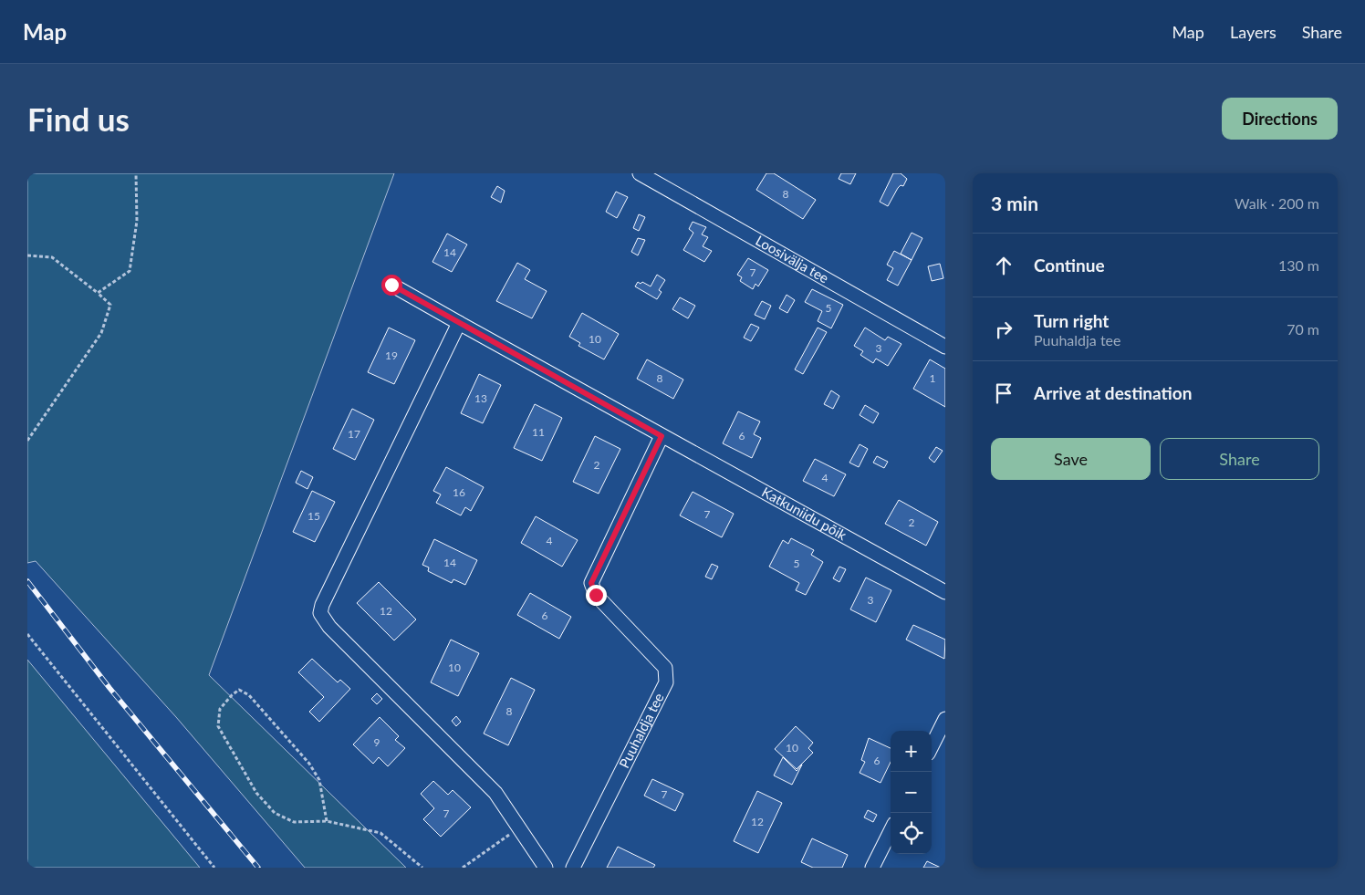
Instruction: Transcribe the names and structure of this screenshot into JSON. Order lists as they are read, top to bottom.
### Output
{
  "streets": {
    "street": ["Loosivälja tee", "Katkuniidu põik", "Puuhaldja tee"]
  },
  "crossings": [
    ["Katkuniidu põik", "Puuhaldja tee"]
  ],
  "house_numbers": [
    "8",
    "14",
    "7",
    "5",
    "10",
    "3",
    "19",
    "8",
    "1",
    "13",
    "11",
    "17",
    "6",
    "2",
    "4",
    "16",
    "7",
    "15",
    "2",
    "4",
    "14",
    "5",
    "3",
    "12",
    "6",
    "10",
    "8",
    "9",
    "10",
    "6",
    "7",
    "7",
    "12"
  ],
  "page": {
    "header": "Map",
    "nav": ["Map", "Layers", "Share"],
    "buttons": [
      "Directions",
      ["Save", "Share"]
    ],
    "title": "Find us",
    "heading": ["3 min", "Walk · 200 m"],
    "list": [
      ["Continue", "130 m"],
      ["Turn right", "Puuhaldja tee", "70 m"],
      "Arrive at destination"
    ],
    "map_buttons": ["+", "−"]
  }
}
